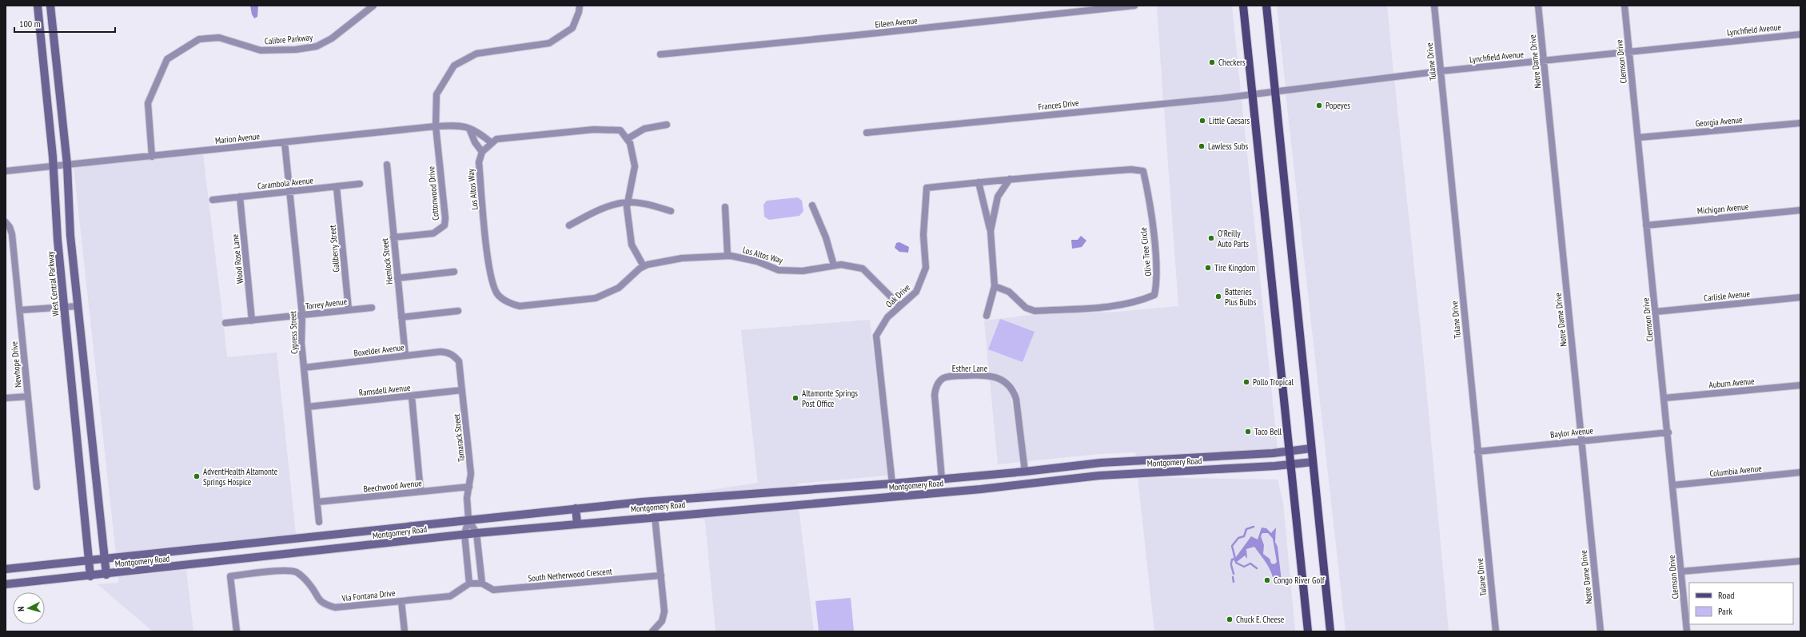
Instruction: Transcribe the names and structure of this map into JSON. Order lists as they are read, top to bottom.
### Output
{
  "streets": {
    "main road": ["West Central Parkway", "Montgomery Road"],
    "street": [
      "Eileen Avenue",
      "Lynchfield Avenue",
      "Calibre Parkway",
      "Tulane Drive",
      "Notre Dame Drive",
      "Clemson Drive",
      "Frances Drive",
      "Georgia Avenue",
      "Marion Avenue",
      "Carambola Avenue",
      "Los Altos Way",
      "Cottonwood Drive",
      "Michigan Avenue",
      "Gallberry Street",
      "Olive Tree Circle",
      "Wood Rose Lane",
      "Hemlock Street",
      "Oak Drive",
      "Carlisle Avenue",
      "Torrey Avenue",
      "Cypress Street",
      "Boxelder Avenue",
      "Newhope Drive",
      "Esther Lane",
      "Auburn Avenue",
      "Ramsdell Avenue",
      "Baylor Avenue",
      "Tamarack Street",
      "Columbia Avenue",
      "Beechwood Avenue",
      "South Netherwood Crescent",
      "Via Fontana Drive"
    ]
  },
  "crossings": [
    ["Lynchfield Avenue", "Tulane Drive"],
    ["Lynchfield Avenue", "Notre Dame Drive"],
    ["Lynchfield Avenue", "Clemson Drive"],
    ["Lynchfield Avenue", "Frances Drive"],
    ["Calibre Parkway", "Marion Avenue"],
    ["Tulane Drive", "Baylor Avenue"],
    ["Notre Dame Drive", "Baylor Avenue"],
    ["Clemson Drive", "Georgia Avenue"],
    ["Clemson Drive", "Michigan Avenue"],
    ["Clemson Drive", "Carlisle Avenue"],
    ["Clemson Drive", "Auburn Avenue"],
    ["Clemson Drive", "Baylor Avenue"],
    ["Clemson Drive", "Columbia Avenue"],
    ["Marion Avenue", "Cottonwood Drive"],
    ["Marion Avenue", "West Central Parkway"],
    ["Marion Avenue", "Cypress Street"],
    ["Carambola Avenue", "Gallberry Street"],
    ["Carambola Avenue", "Wood Rose Lane"],
    ["Carambola Avenue", "Cypress Street"],
    ["Los Altos Way", "Oak Drive"],
    ["Cottonwood Drive", "Hemlock Street"],
    ["Gallberry Street", "Torrey Avenue"],
    ["Olive Tree Circle", "Oak Drive"],
    ["Wood Rose Lane", "Torrey Avenue"],
    ["Hemlock Street", "Boxelder Avenue"],
    ["West Central Parkway", "Montgomery Road"],
    ["Oak Drive", "Montgomery Road"],
    ["Torrey Avenue", "Cypress Street"],
    ["Cypress Street", "Boxelder Avenue"],
    ["Cypress Street", "Ramsdell Avenue"],
    ["Cypress Street", "Beechwood Avenue"],
    ["Boxelder Avenue", "Tamarack Street"],
    ["Esther Lane", "Montgomery Road"],
    ["Ramsdell Avenue", "Tamarack Street"],
    ["Tamarack Street", "Montgomery Road"],
    ["Tamarack Street", "Beechwood Avenue"],
    ["Tamarack Street", "South Netherwood Crescent"],
    ["Tamarack Street", "Via Fontana Drive"]
  ],
  "places": [
    "Checkers",
    "Popeyes",
    "Little Caesars",
    "Lawless Subs",
    "O'Reilly Auto Parts",
    "Tire Kingdom",
    "Batteries Plus Bulbs",
    "Pollo Tropical",
    "Altamonte Springs Post Office",
    "Taco Bell",
    "AdventHealth Altamonte Springs Hospice",
    "Congo River Golf",
    "Chuck E. Cheese"
  ],
  "legend": ["Road", "Park"],
  "scale_bar": "100 m",
  "north": "left"
}
